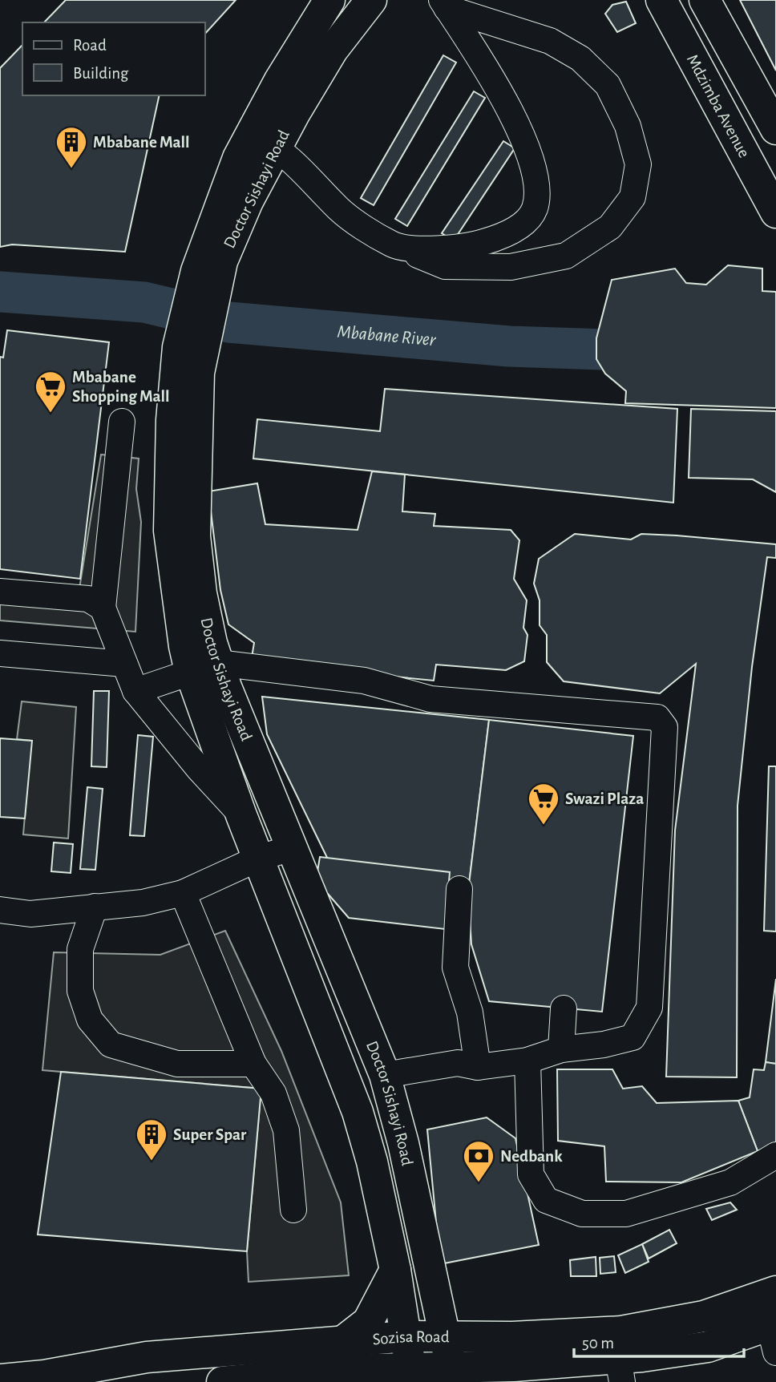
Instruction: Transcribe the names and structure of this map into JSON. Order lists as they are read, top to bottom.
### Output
{
  "streets": {
    "main road": ["Mdzimba Avenue", "Doctor Sishayi Road", "Sozisa Road"]
  },
  "crossings": [
    ["Doctor Sishayi Road", "Sozisa Road"]
  ],
  "water": ["Mbabane River"],
  "places": {
    "building": ["Mbabane Mall", "Super Spar"],
    "supermarket": ["Mbabane Shopping Mall", "Swazi Plaza"],
    "bank": ["Nedbank"]
  },
  "legend": ["Road", "Building"],
  "scale_bar": "50 m"
}
